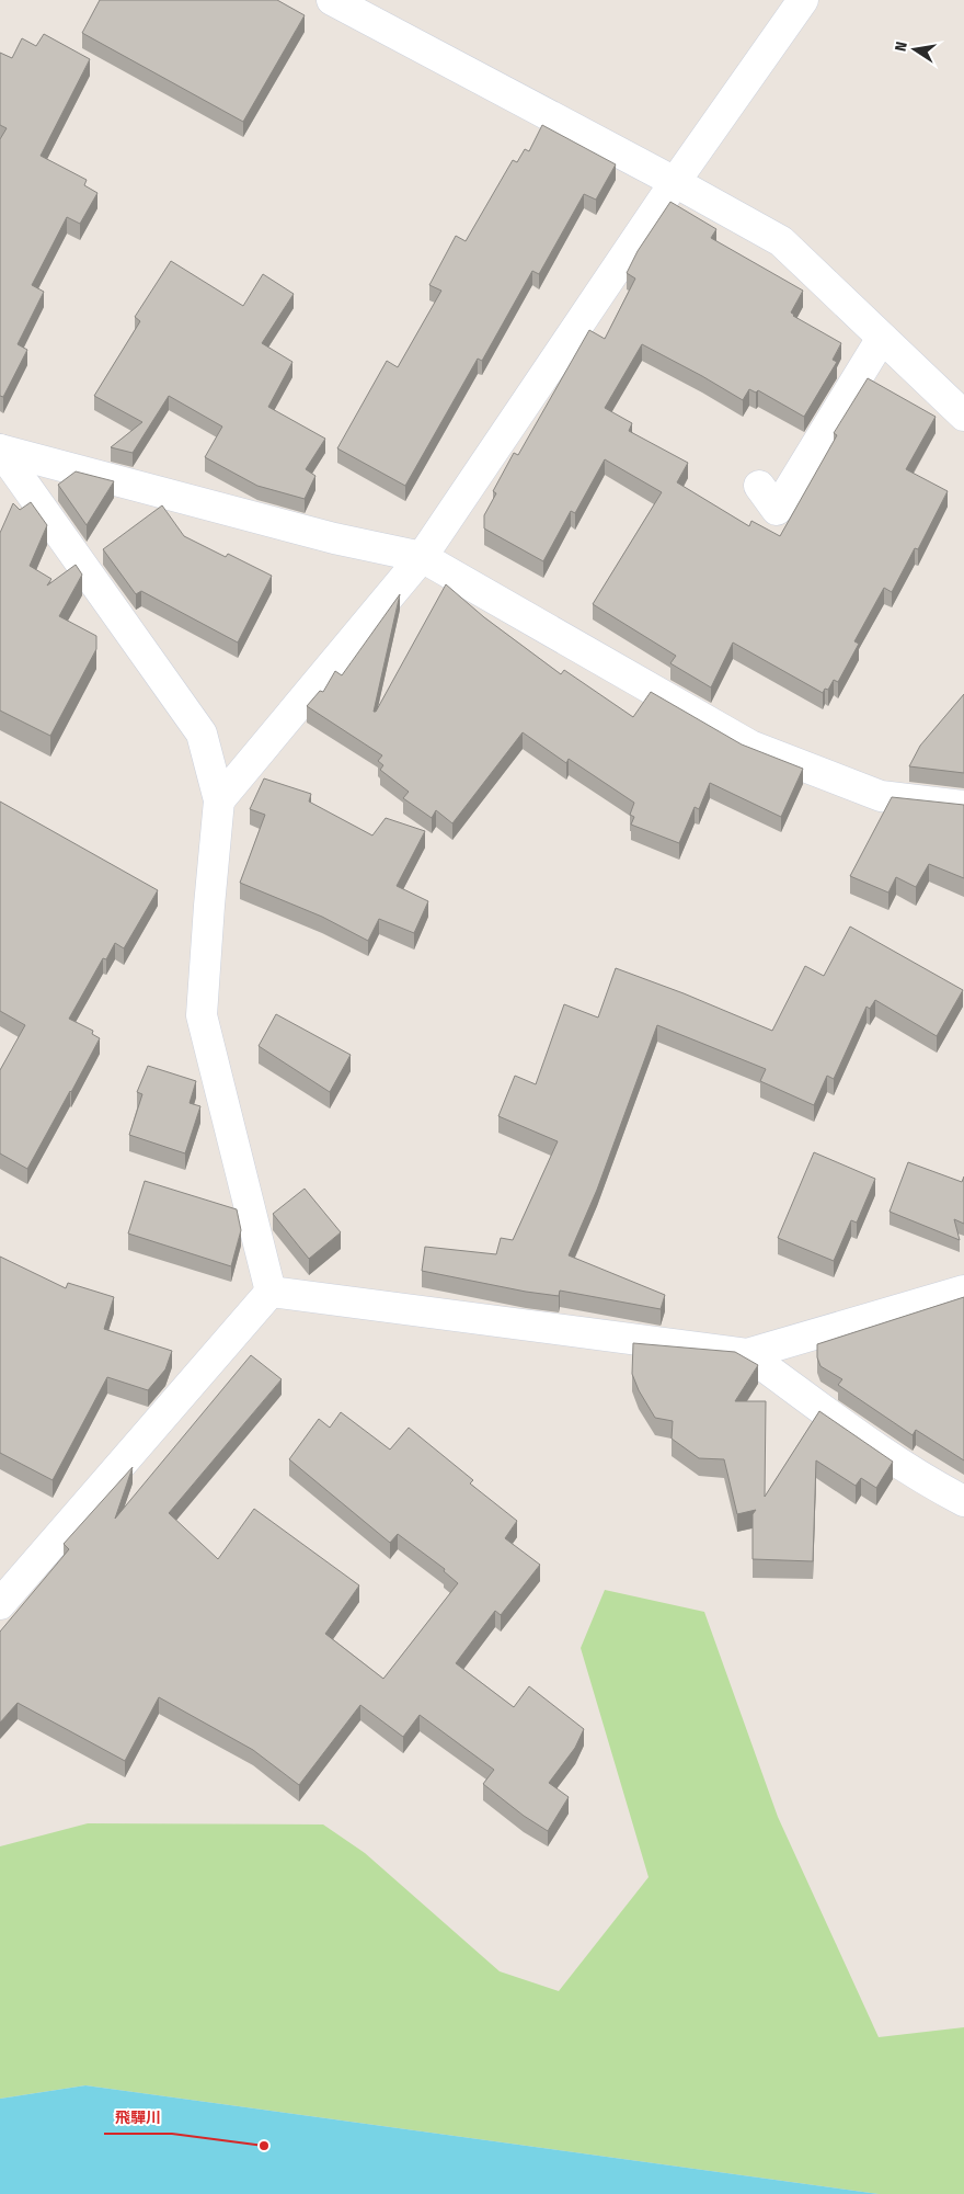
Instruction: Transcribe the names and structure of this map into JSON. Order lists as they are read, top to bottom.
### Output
{
  "places": ["飛驒川"],
  "north": "left"
}
